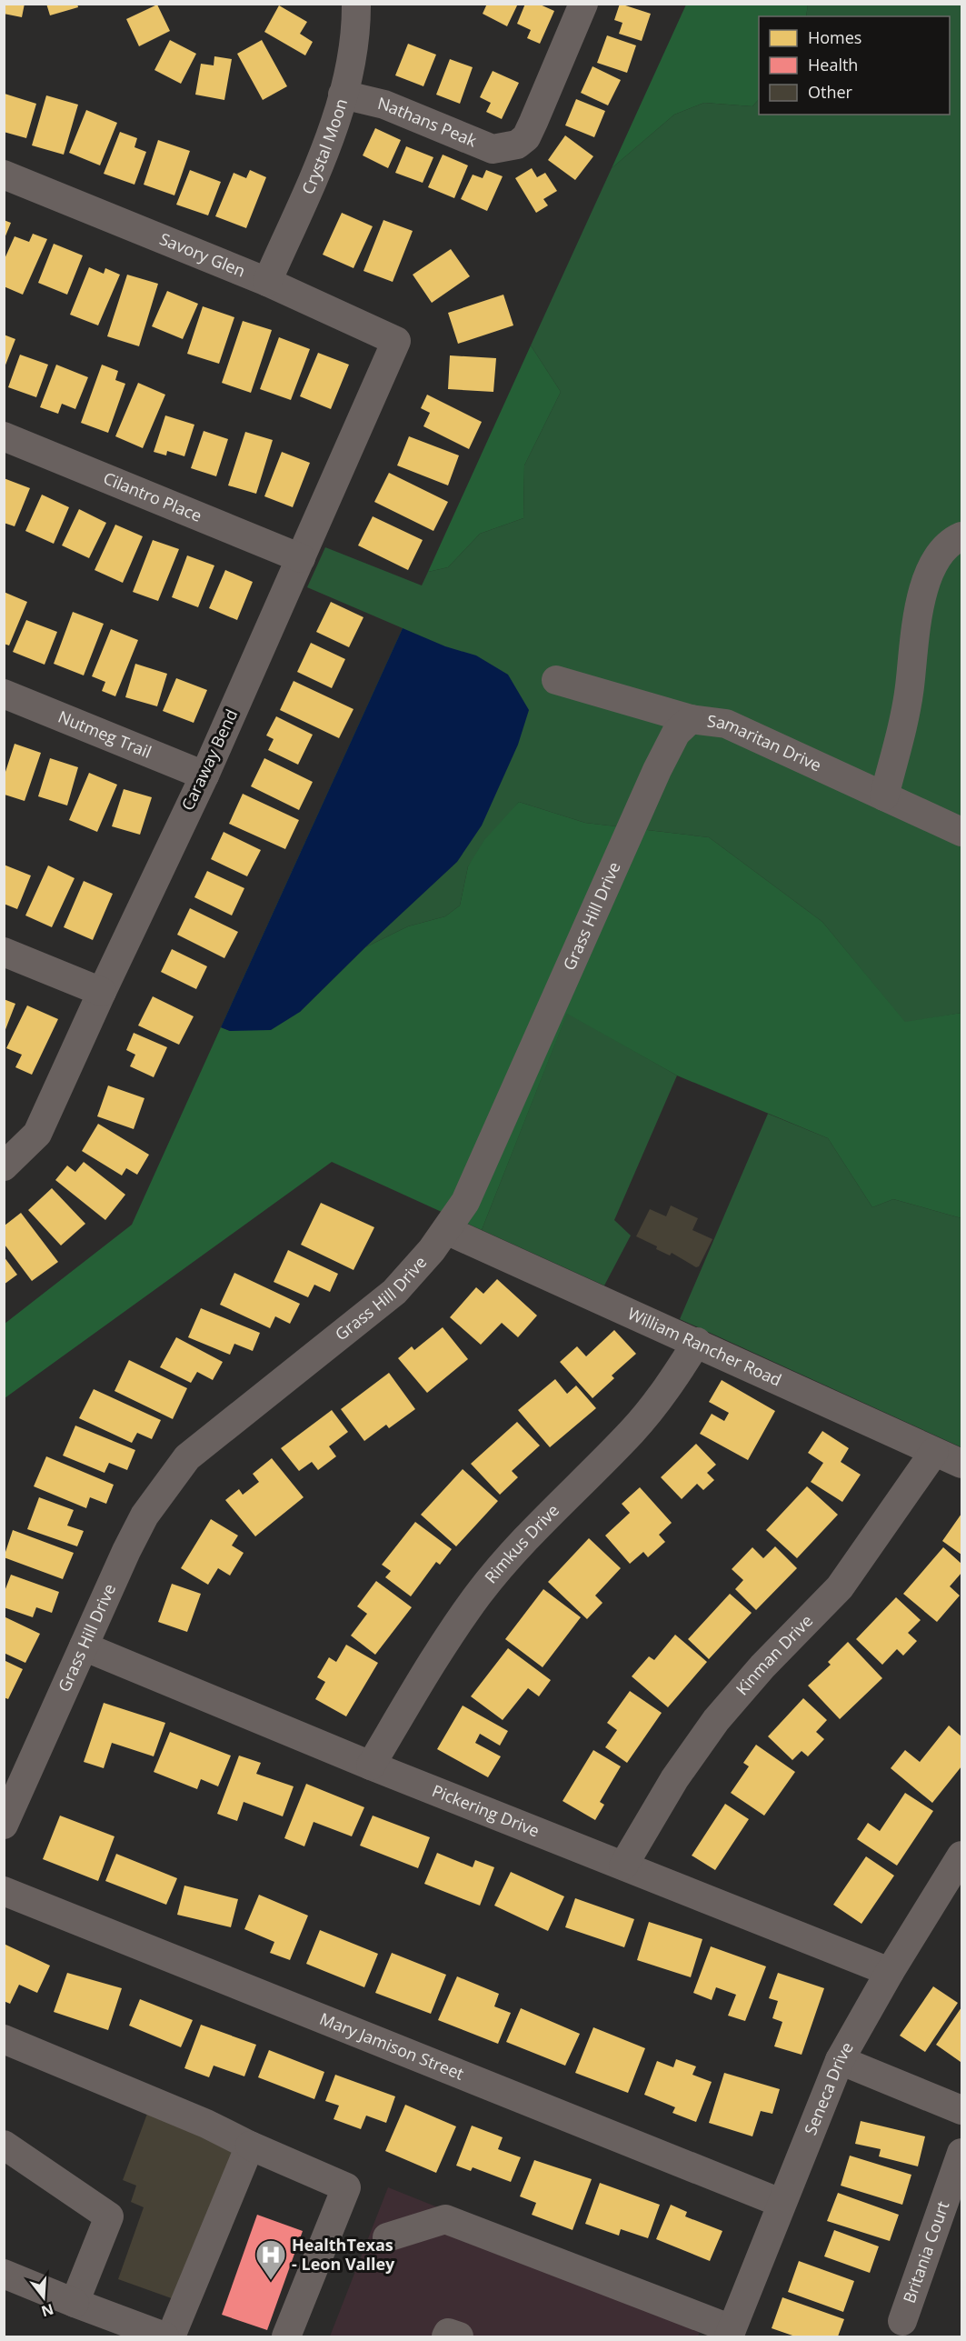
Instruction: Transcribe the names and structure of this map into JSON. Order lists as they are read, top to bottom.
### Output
{
  "streets": {
    "street": [
      "Nathans Peak",
      "Crystal Moon",
      "Savory Glen",
      "Cilantro Place",
      "Nutmeg Trail",
      "Samaritan Drive",
      "Caraway Bend",
      "Grass Hill Drive",
      "William Rancher Road",
      "Rimkus Drive",
      "Kinman Drive",
      "Pickering Drive",
      "Mary Jamison Street",
      "Seneca Drive",
      "Britania Court"
    ]
  },
  "crossings": [
    ["Nathans Peak", "Crystal Moon"],
    ["Crystal Moon", "Savory Glen"],
    ["Savory Glen", "Caraway Bend"],
    ["Cilantro Place", "Caraway Bend"],
    ["Nutmeg Trail", "Caraway Bend"],
    ["Samaritan Drive", "Grass Hill Drive"],
    ["Grass Hill Drive", "William Rancher Road"],
    ["Grass Hill Drive", "Pickering Drive"],
    ["William Rancher Road", "Rimkus Drive"],
    ["William Rancher Road", "Kinman Drive"],
    ["Rimkus Drive", "Pickering Drive"],
    ["Kinman Drive", "Pickering Drive"],
    ["Pickering Drive", "Seneca Drive"],
    ["Mary Jamison Street", "Seneca Drive"]
  ],
  "places": {
    "hospital": ["HealthTexas - Leon Valley"]
  },
  "legend": ["Homes", "Health", "Other"],
  "north": "bottom"
}
